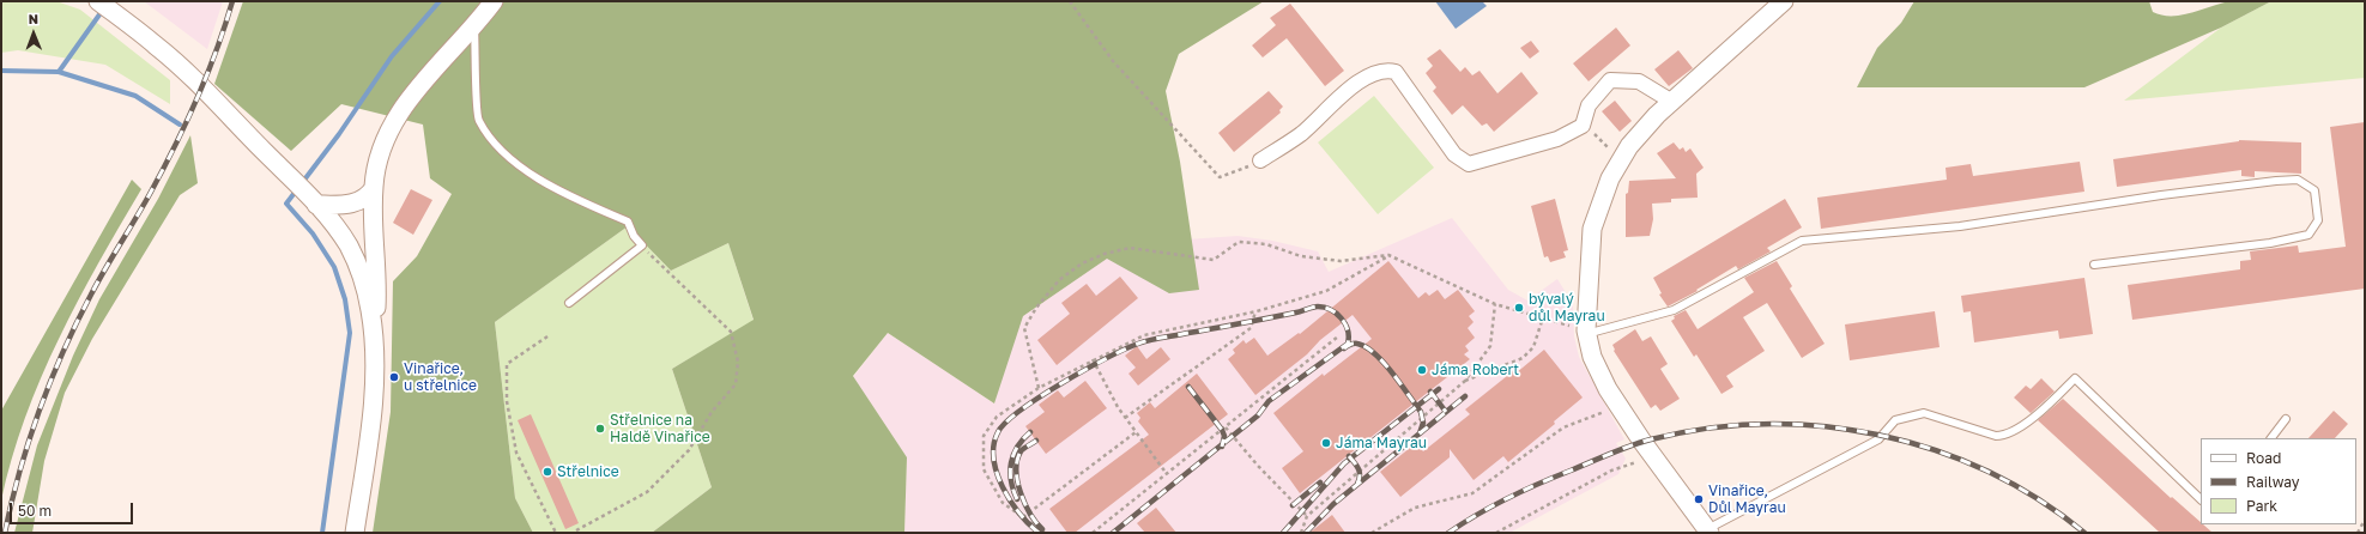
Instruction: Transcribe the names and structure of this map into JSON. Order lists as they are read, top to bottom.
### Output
{
  "places": [
    "bývalý důl Mayrau",
    "Jáma Robert",
    "Vinařice, u střelnice",
    "Střelnice na Haldě Vinařice",
    "Jáma Mayrau",
    "Střelnice",
    "Vinařice, Důl Mayrau"
  ],
  "legend": ["Road", "Railway", "Park"],
  "scale_bar": "50 m",
  "north": "top"
}
